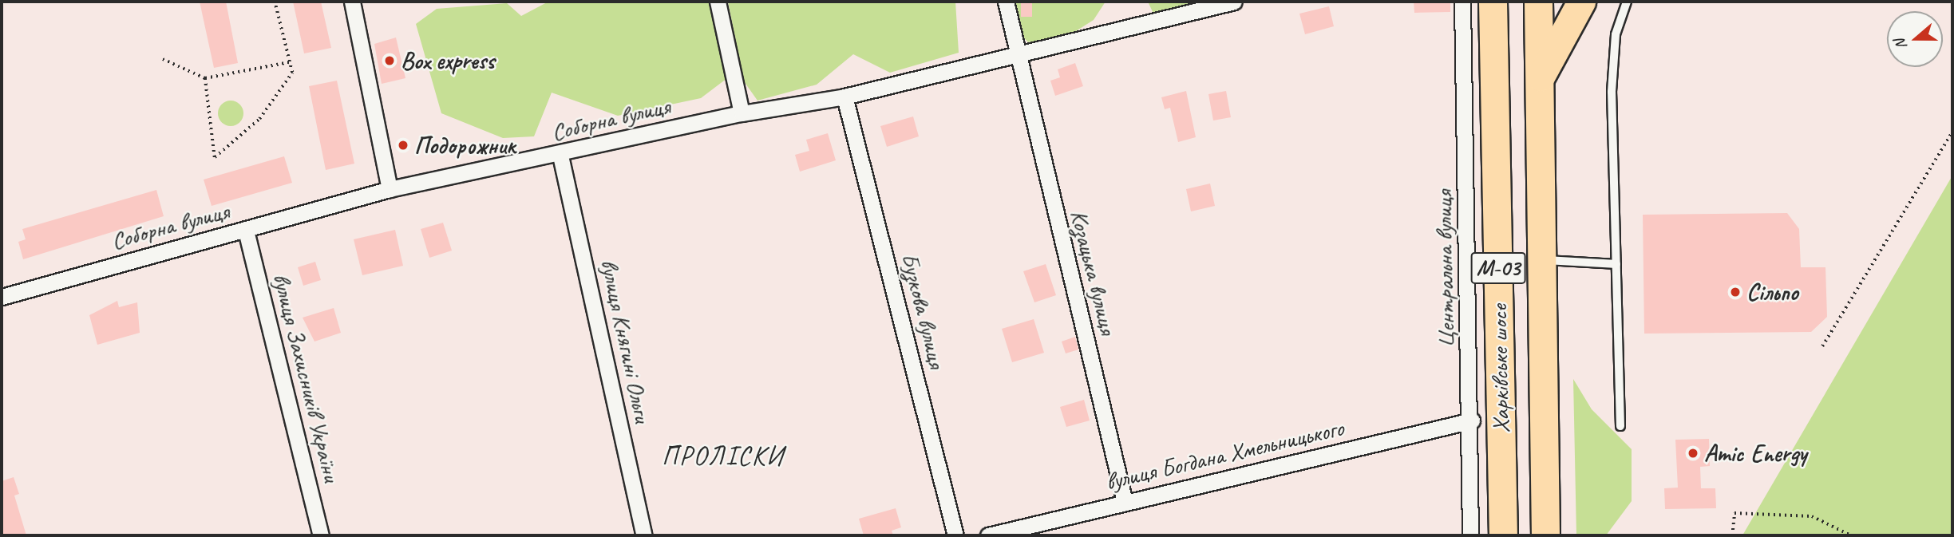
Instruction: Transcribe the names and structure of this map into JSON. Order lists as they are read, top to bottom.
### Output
{
  "streets": {
    "highway": ["М-03", "Харківське шосе"],
    "street": [
      "Соборна вулиця",
      "Центральна вулиця",
      "Козацька вулиця",
      "Бузкова вулиця",
      "вулиця Княгині Ольги",
      "вулиця Захисників України",
      "вулиця Богдана Хмельницького"
    ]
  },
  "crossings": [
    ["Соборна вулиця", "Козацька вулиця"],
    ["Соборна вулиця", "Бузкова вулиця"],
    ["Соборна вулиця", "вулиця Княгині Ольги"],
    ["Соборна вулиця", "вулиця Захисників України"],
    ["Центральна вулиця", "вулиця Богдана Хмельницького"],
    ["Козацька вулиця", "вулиця Богдана Хмельницького"]
  ],
  "districts": ["ПРОЛІСКИ"],
  "places": [
    "Box express",
    "Подорожник",
    "Сільпо",
    "Amic Energy"
  ],
  "north": "left"
}
